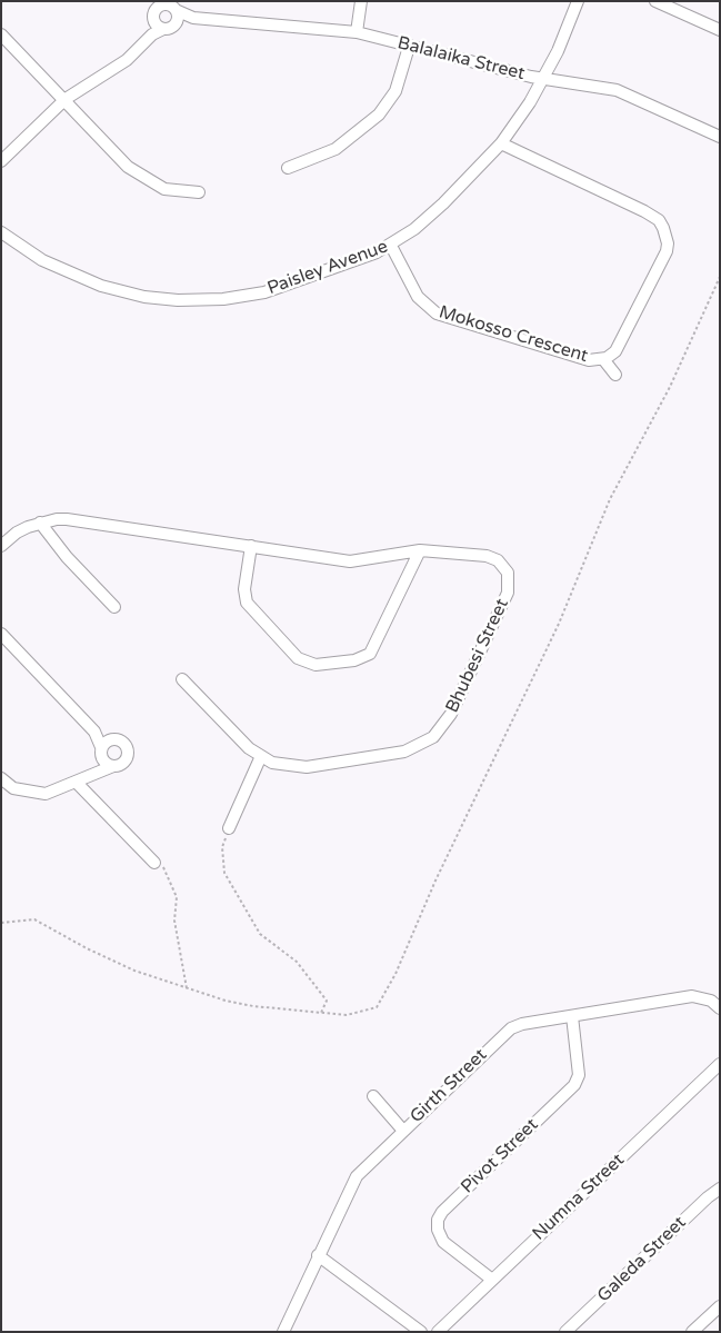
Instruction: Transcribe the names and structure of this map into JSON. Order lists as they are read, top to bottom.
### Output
{
  "streets": {
    "street": [
      "Balalaika Street",
      "Paisley Avenue",
      "Mokosso Crescent",
      "Bhubesi Street",
      "Girth Street",
      "Pivot Street",
      "Numna Street",
      "Galeda Street"
    ]
  },
  "crossings": [
    ["Balalaika Street", "Paisley Avenue"],
    ["Paisley Avenue", "Mokosso Crescent"],
    ["Girth Street", "Pivot Street"],
    ["Pivot Street", "Numna Street"]
  ]
}
